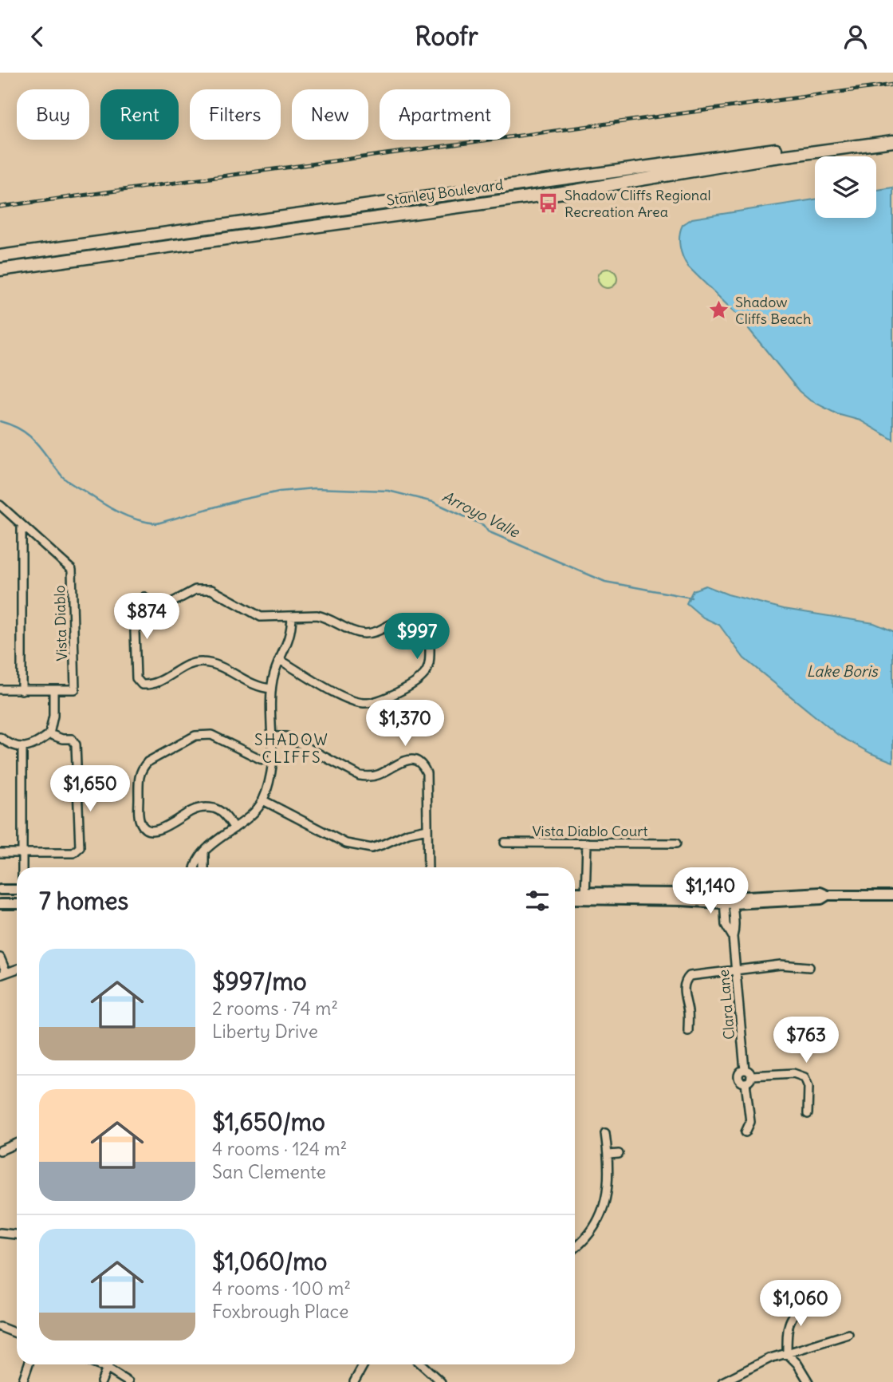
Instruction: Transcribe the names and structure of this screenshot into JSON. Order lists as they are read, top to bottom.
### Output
{
  "streets": {
    "main road": ["Stanley Boulevard"],
    "street": ["Vista Diablo", "Vista Diablo Court", "Clara Lane"]
  },
  "districts": ["SHADOW CLIFFS"],
  "water": ["Arroyo Valle", "Lake Boris"],
  "places": {
    "bus stop": ["Shadow Cliffs Regional Recreation Area"],
    "place": ["Shadow Cliffs Beach"]
  },
  "page": {
    "header": "Roofr",
    "chip": [
      "Buy",
      "Rent",
      "Filters",
      "New",
      "Apartment"
    ],
    "price": [
      "$874",
      "$997",
      "$1,370",
      "$1,650",
      "$1,140",
      "$763",
      "$1,060"
    ],
    "heading": "7 homes",
    "list": [
      {
        "name": "$997/mo",
        "note": "2 rooms · 74 m² · Liberty Drive"
      },
      {
        "name": "$1,650/mo",
        "note": "4 rooms · 124 m² · San Clemente"
      },
      {
        "name": "$1,060/mo",
        "note": "4 rooms · 100 m² · Foxbrough Place"
      }
    ]
  }
}
